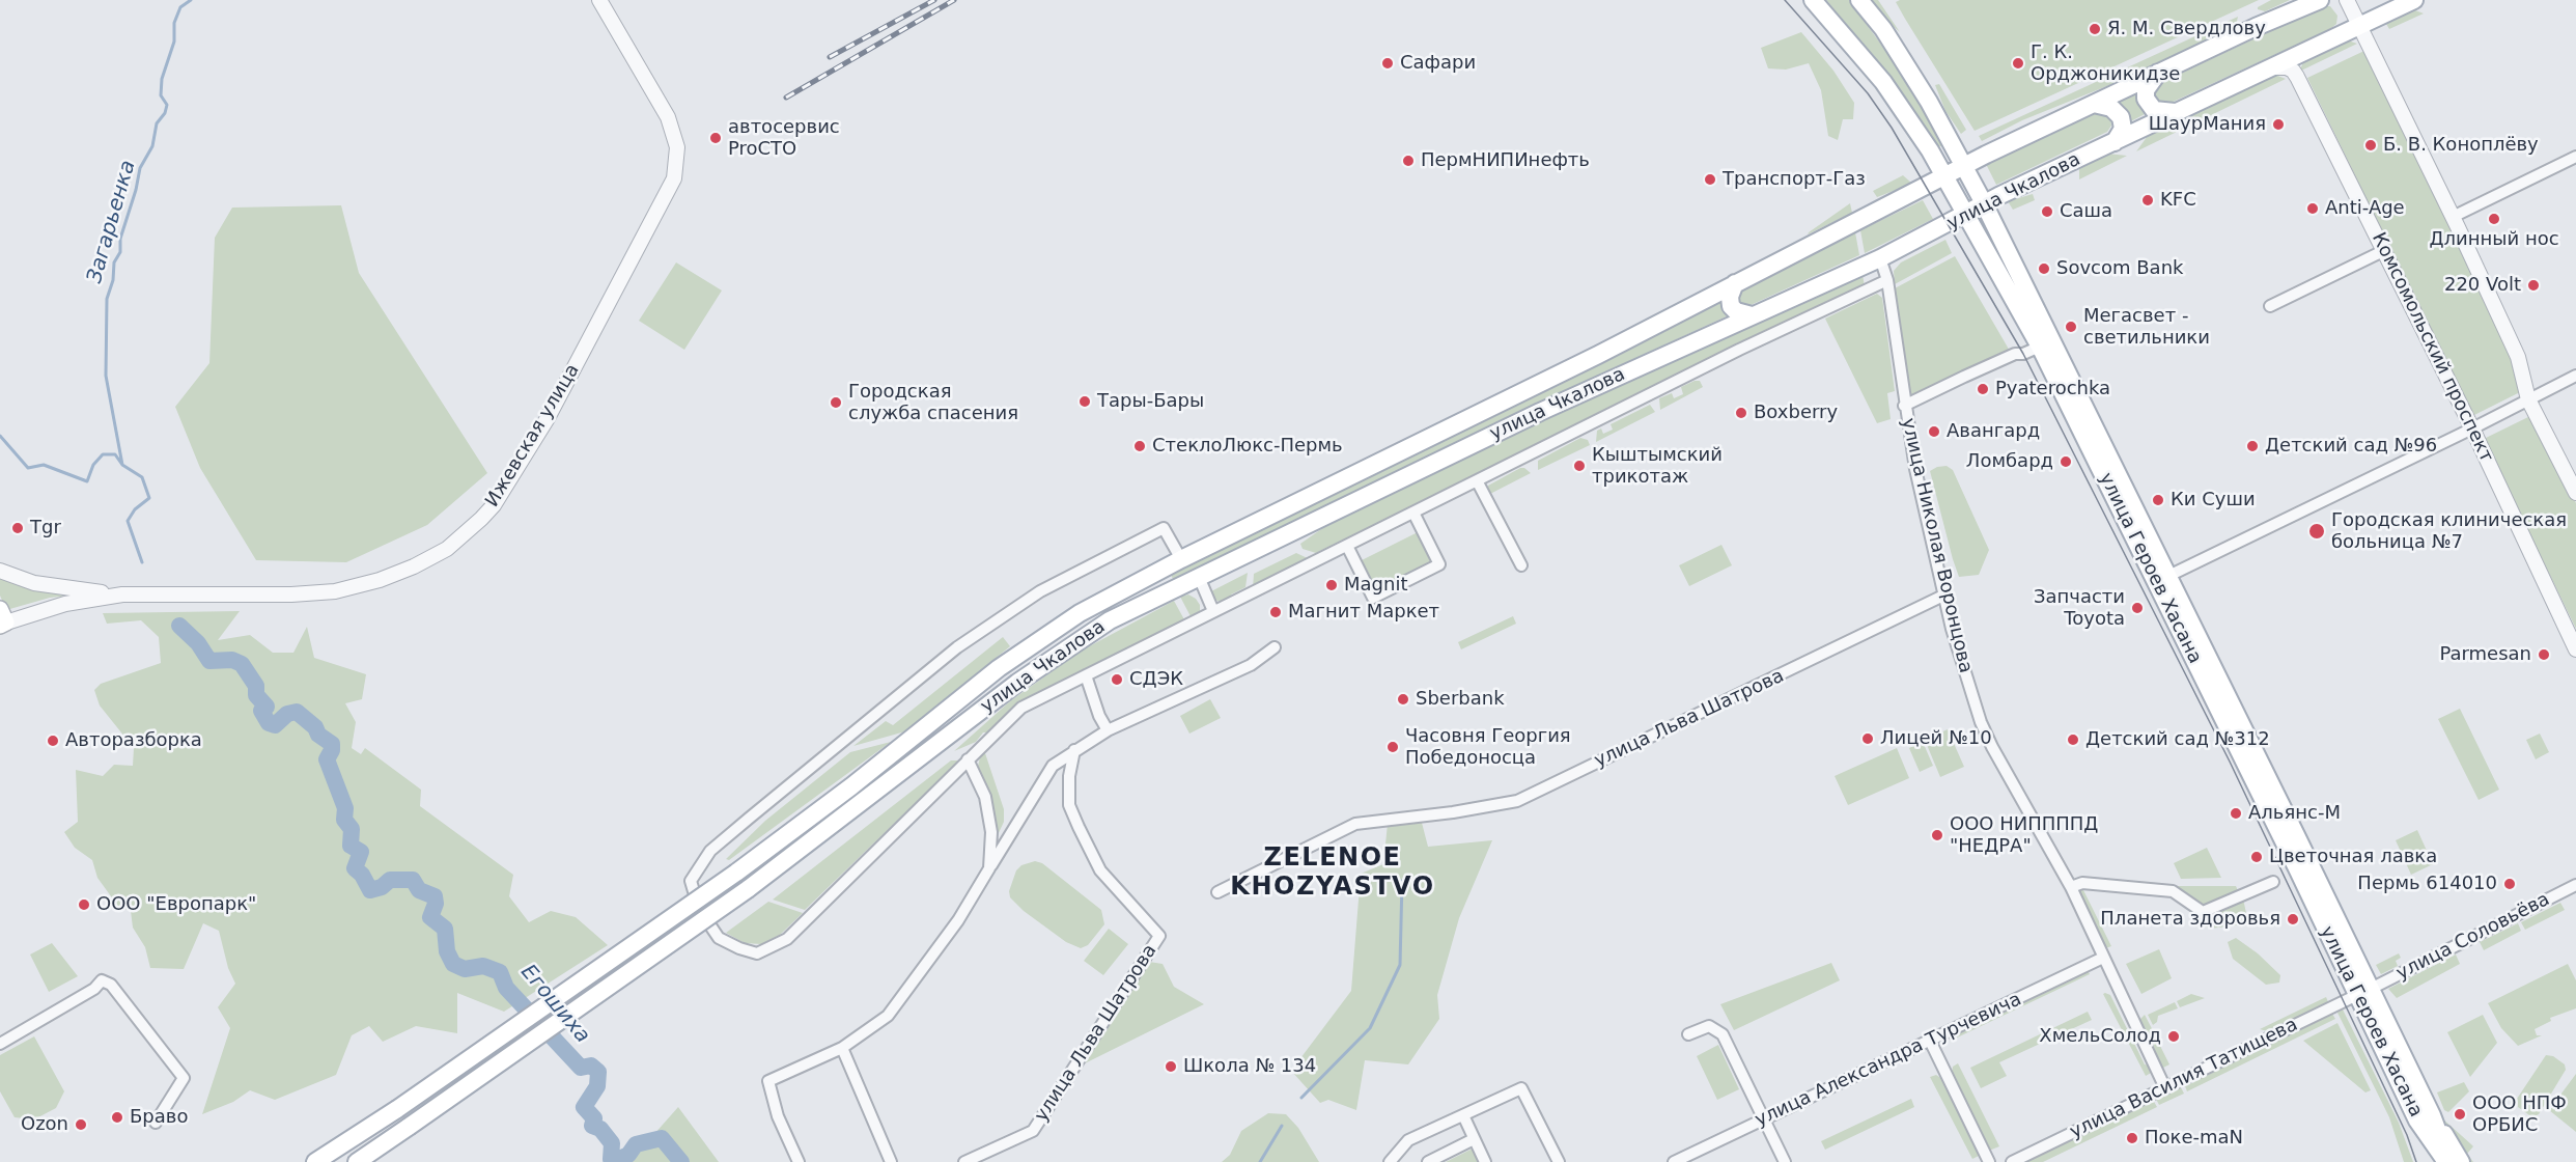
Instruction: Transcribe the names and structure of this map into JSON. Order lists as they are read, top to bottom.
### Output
{
  "streets": {
    "main road": ["улица Чкалова", "улица Героев Хасана"],
    "street": [
      "Комсомольский проспект",
      "Ижевская улица",
      "улица Николая Воронцова",
      "улица Льва Шатрова",
      "улица Соловьёва",
      "улица Александра Турчевича",
      "улица Василия Татищева"
    ]
  },
  "crossings": [
    ["улица Чкалова", "Комсомольский проспект"],
    ["улица Чкалова", "улица Николая Воронцова"],
    ["улица Чкалова", "улица Героев Хасана"],
    ["улица Николая Воронцова", "улица Льва Шатрова"],
    ["улица Николая Воронцова", "улица Александра Турчевича"],
    ["улица Николая Воронцова", "улица Василия Татищева"],
    ["улица Героев Хасана", "улица Соловьёва"],
    ["улица Героев Хасана", "улица Василия Татищева"],
    ["улица Соловьёва", "улица Василия Татищева"]
  ],
  "districts": ["ZELENOE KHOZYASTVO"],
  "water": ["Загарьенка", "Егошиха"],
  "places": [
    "Я. М. Свердлову",
    "Сафари",
    "Г. К. Орджоникидзе",
    "ШаурМания",
    "автосервис ProСТО",
    "Б. В. Коноплёву",
    "ПермНИПИнефть",
    "Транспорт-Газ",
    "KFC",
    "Anti-Age",
    "Саша",
    "Длинный нос",
    "Sovcom Bank",
    "220 Volt",
    "Мегасвет - светильники",
    "Pyaterochka",
    "Тары-Бары",
    "Городская служба спасения",
    "Boxberry",
    "Авангард",
    "СтеклоЛюкс-Пермь",
    "Детский сад №96",
    "Ломбард",
    "Кыштымский трикотаж",
    "Ки Суши",
    "Tgr",
    "Городская клиническая больница №7",
    "Magnit",
    "Запчасти Toyota",
    "Магнит Маркет",
    "Parmesan",
    "СДЭК",
    "Sberbank",
    "Лицей №10",
    "Детский сад №312",
    "Авторазборка",
    "Часовня Георгия Победоносца",
    "Альянс-М",
    "ООО НИППППД \"НЕДРА\"",
    "Цветочная лавка",
    "Пермь 614010",
    "ООО \"Европарк\"",
    "Планета здоровья",
    "ХмельСолод",
    "Школа № 134",
    "ООО НПФ ОРБИС",
    "Браво",
    "Ozon",
    "Поке-maN"
  ]
}
